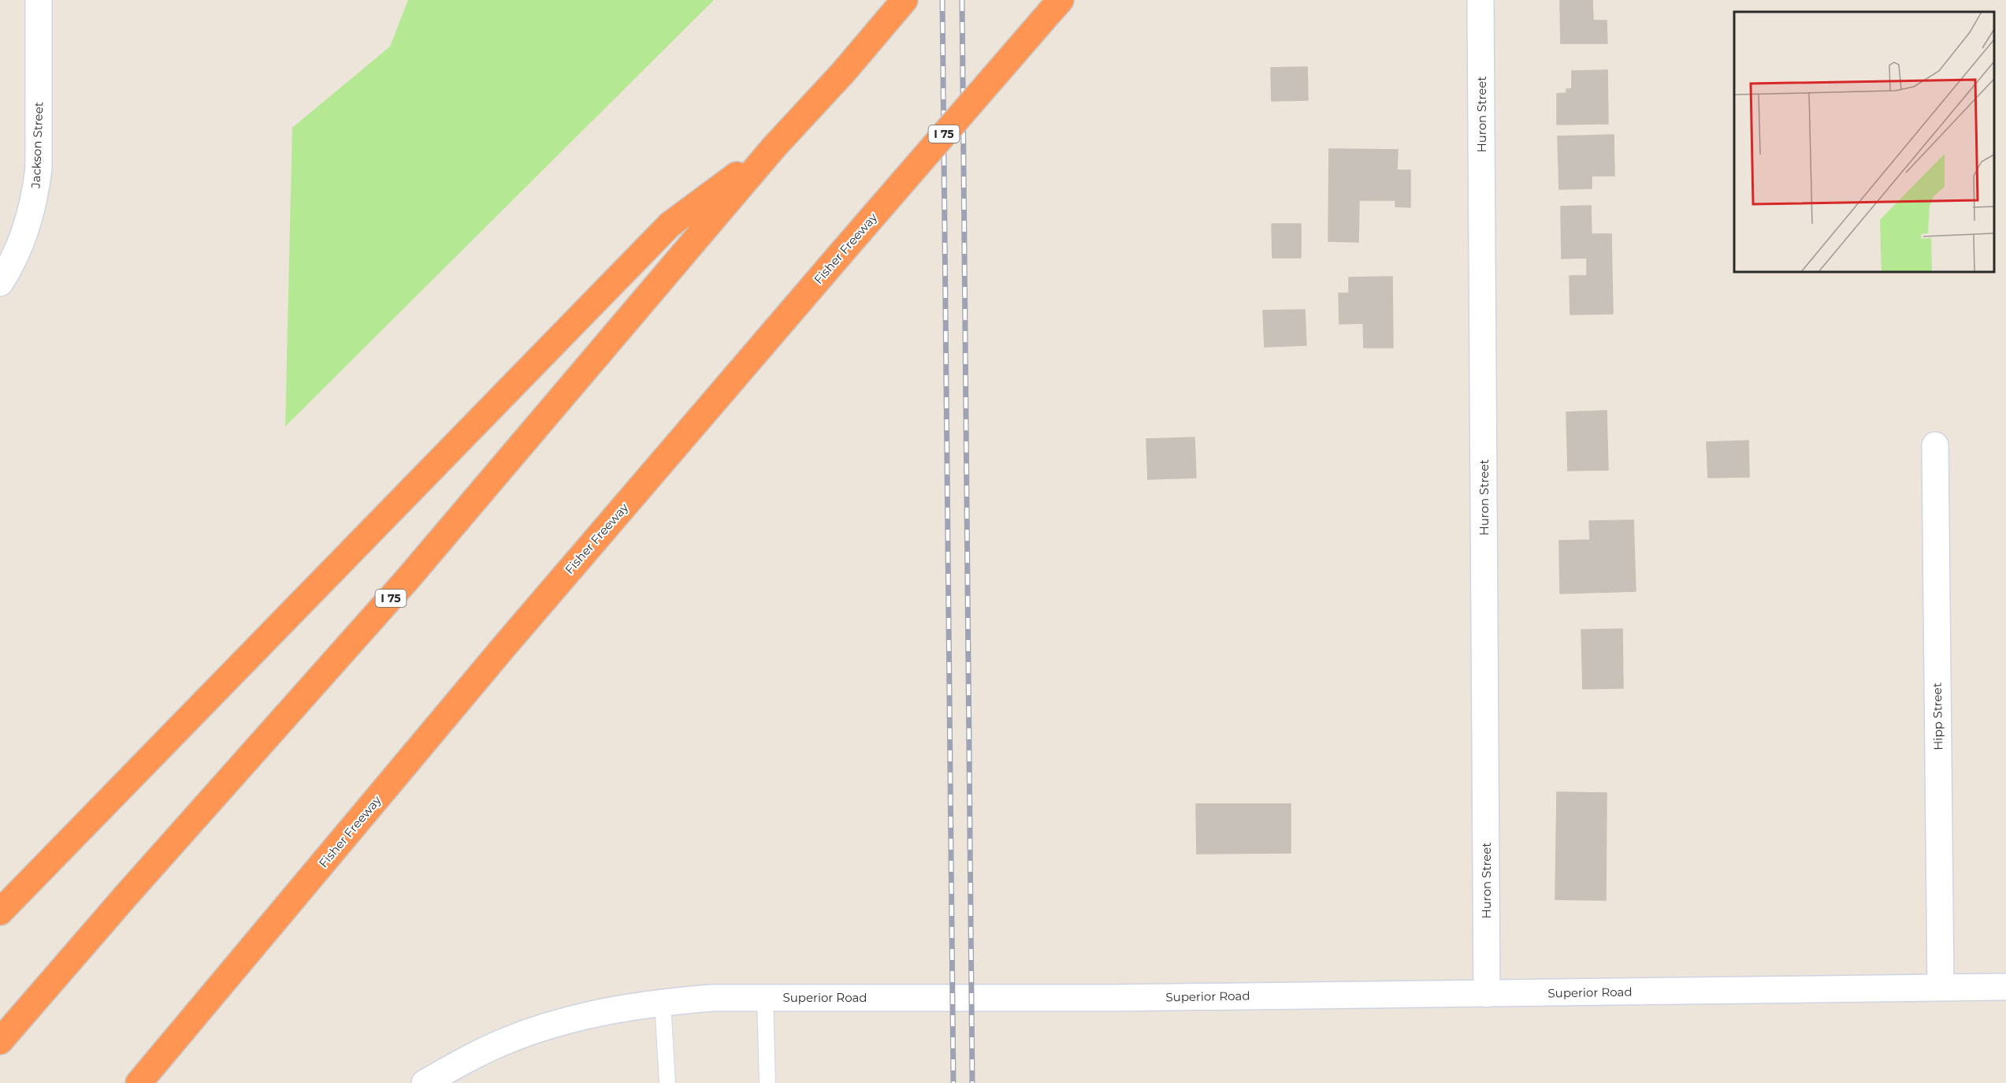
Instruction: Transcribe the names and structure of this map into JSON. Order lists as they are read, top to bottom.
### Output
{
  "streets": {
    "highway": ["I 75", "Fisher Freeway"],
    "street": [
      "Huron Street",
      "Jackson Street",
      "Hipp Street",
      "Superior Road"
    ]
  },
  "crossings": [
    ["Huron Street", "Superior Road"],
    ["Hipp Street", "Superior Road"]
  ]
}
